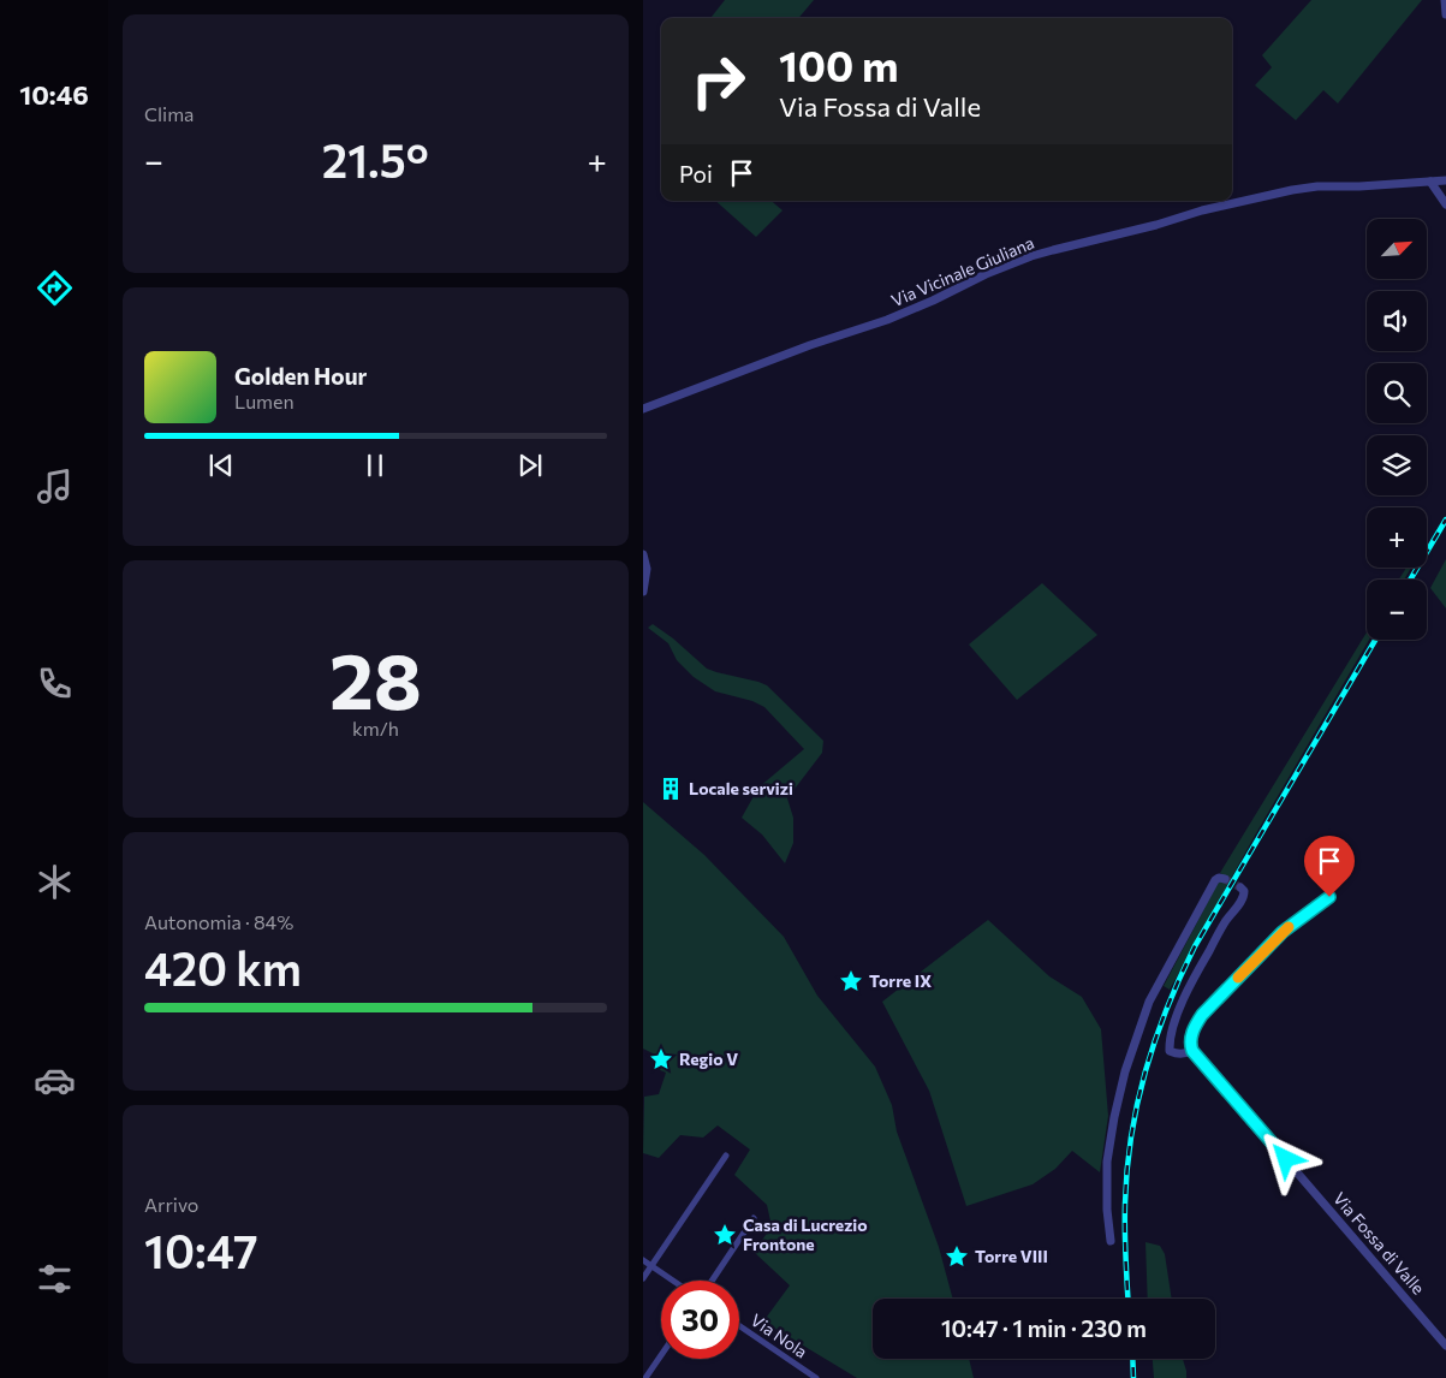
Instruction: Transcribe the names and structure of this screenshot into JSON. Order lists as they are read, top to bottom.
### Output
{
  "streets": {
    "street": ["Via Vicinale Giuliana", "Via Fossa di Valle", "Via Nola"]
  },
  "places": {
    "building": ["Locale servizi"],
    "place": [
      "Torre IX",
      "Regio V",
      "Casa di Lucrezio Frontone",
      "Torre VIII"
    ]
  },
  "north": "top right",
  "page": {
    "tabs": "10:46",
    "tile": [
      "Clima",
      ["28", "km/h"],
      ["Autonomia · 84%", "420 km"],
      ["Arrivo", "10:47"]
    ],
    "turn": ["100 m", "Via Fossa di Valle"],
    "heat": ["−", "21.5°", "+"],
    "then": "Poi",
    "map_buttons": ["+", "−"],
    "song": ["Golden Hour", "Lumen"],
    "limit": "30",
    "trip": "10:47 · 1 min · 230 m"
  }
}
